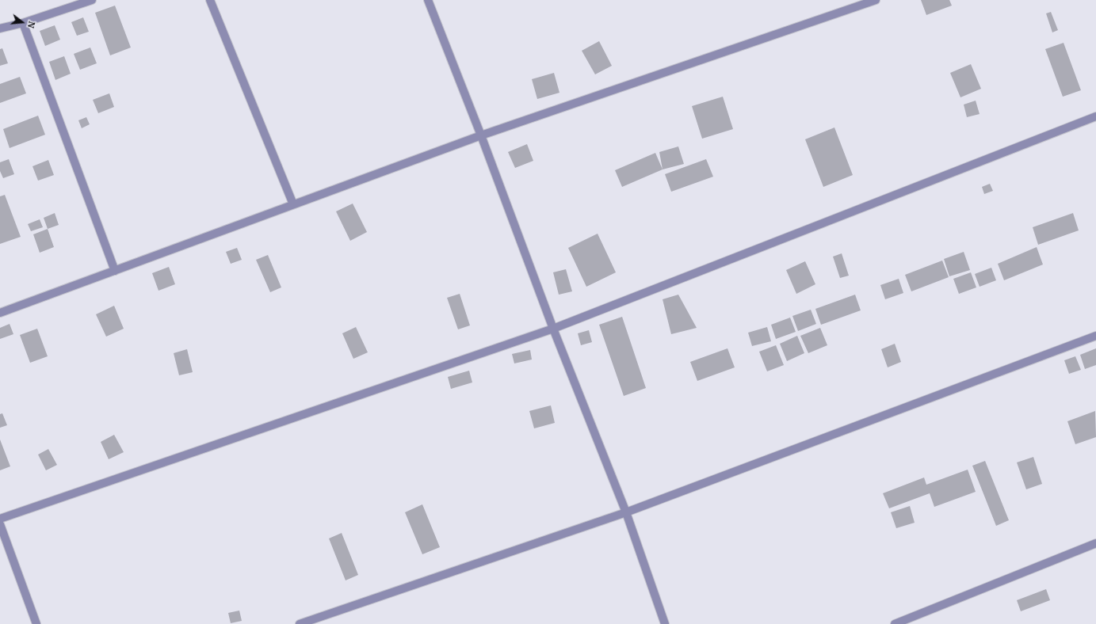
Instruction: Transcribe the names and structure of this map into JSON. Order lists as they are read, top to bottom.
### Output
{
  "north": "right"
}
